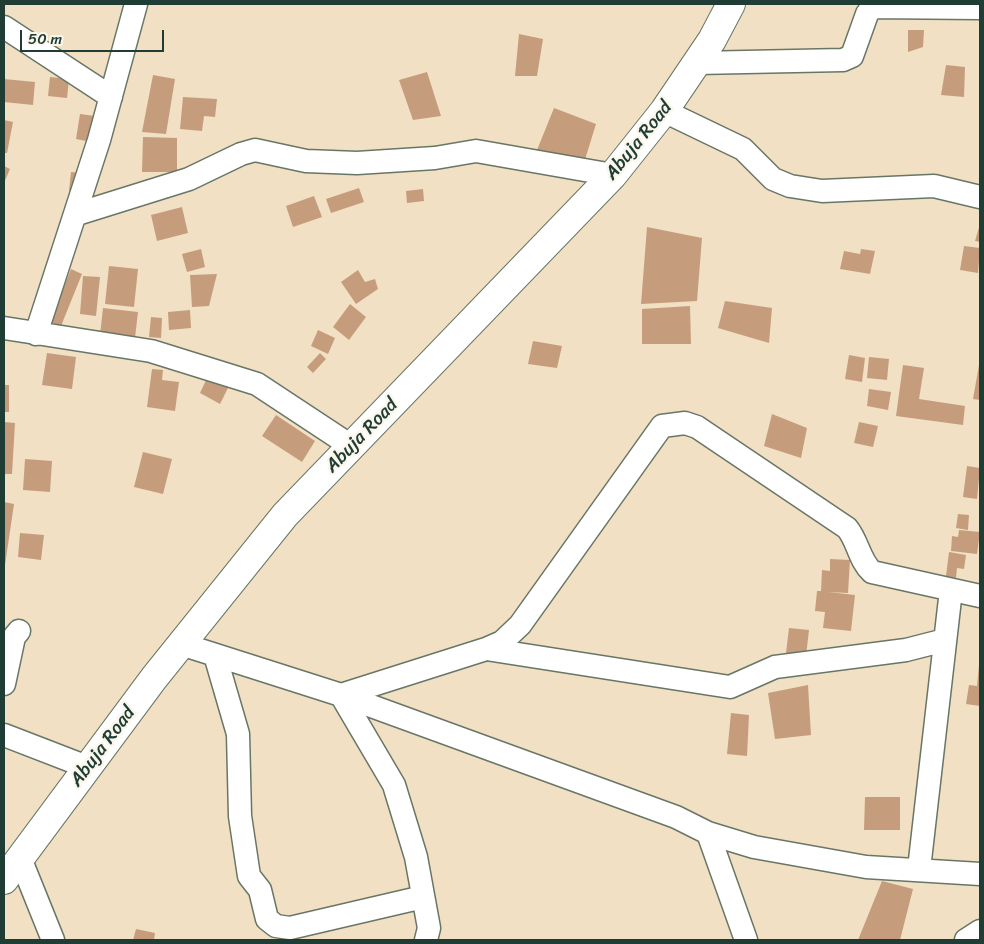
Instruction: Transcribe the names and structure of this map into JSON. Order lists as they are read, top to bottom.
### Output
{
  "streets": {
    "main road": ["Abuja Road"]
  },
  "scale_bar": "50 m"
}
